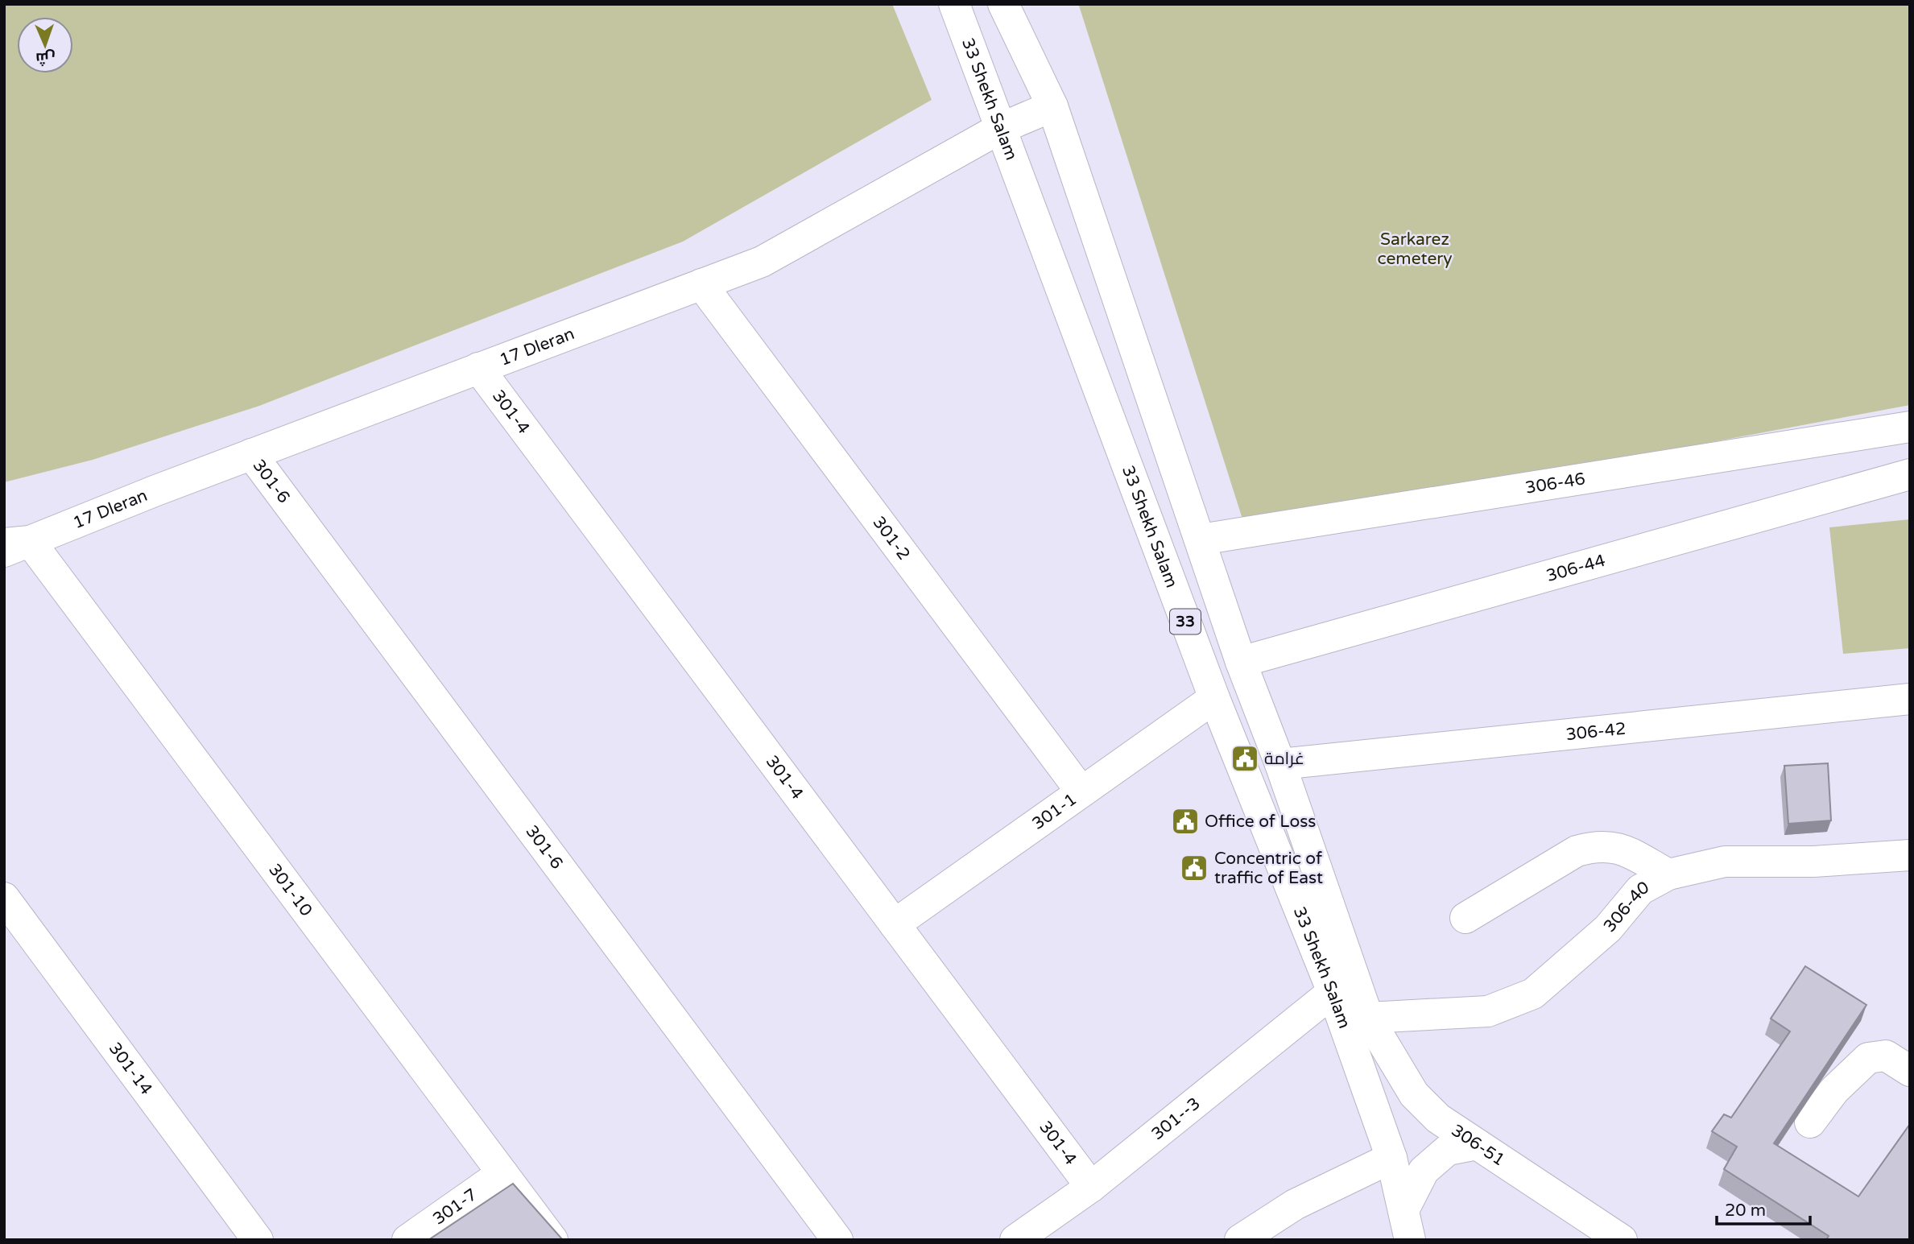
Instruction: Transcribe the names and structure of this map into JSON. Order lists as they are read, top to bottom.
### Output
{
  "streets": {
    "street": [
      "33 Shekh Salam",
      "17 Dleran",
      "301-4",
      "301-6",
      "306-46",
      "301-2",
      "306-44",
      "33",
      "306-42",
      "301-1",
      "301-10",
      "306-40",
      "301-14",
      "301--3",
      "306-51",
      "301-7"
    ]
  },
  "crossings": [
    ["33 Shekh Salam", "17 Dleran"],
    ["33 Shekh Salam", "306-46"],
    ["33 Shekh Salam", "306-44"],
    ["33 Shekh Salam", "306-42"],
    ["33 Shekh Salam", "301-1"],
    ["33 Shekh Salam", "306-40"],
    ["33 Shekh Salam", "301--3"],
    ["33 Shekh Salam", "306-51"],
    ["17 Dleran", "301-4"],
    ["17 Dleran", "301-6"],
    ["17 Dleran", "301-2"],
    ["17 Dleran", "301-10"],
    ["301-4", "301-1"],
    ["301-4", "301--3"],
    ["301-2", "301-1"],
    ["301-10", "301-7"],
    ["306-40", "306-51"]
  ],
  "parks": ["Sarkarez cemetery"],
  "places": {
    "public building": ["غرامة", "Office of Loss", "Concentric of traffic of East"]
  },
  "scale_bar": "20 m",
  "north": "bottom"
}
